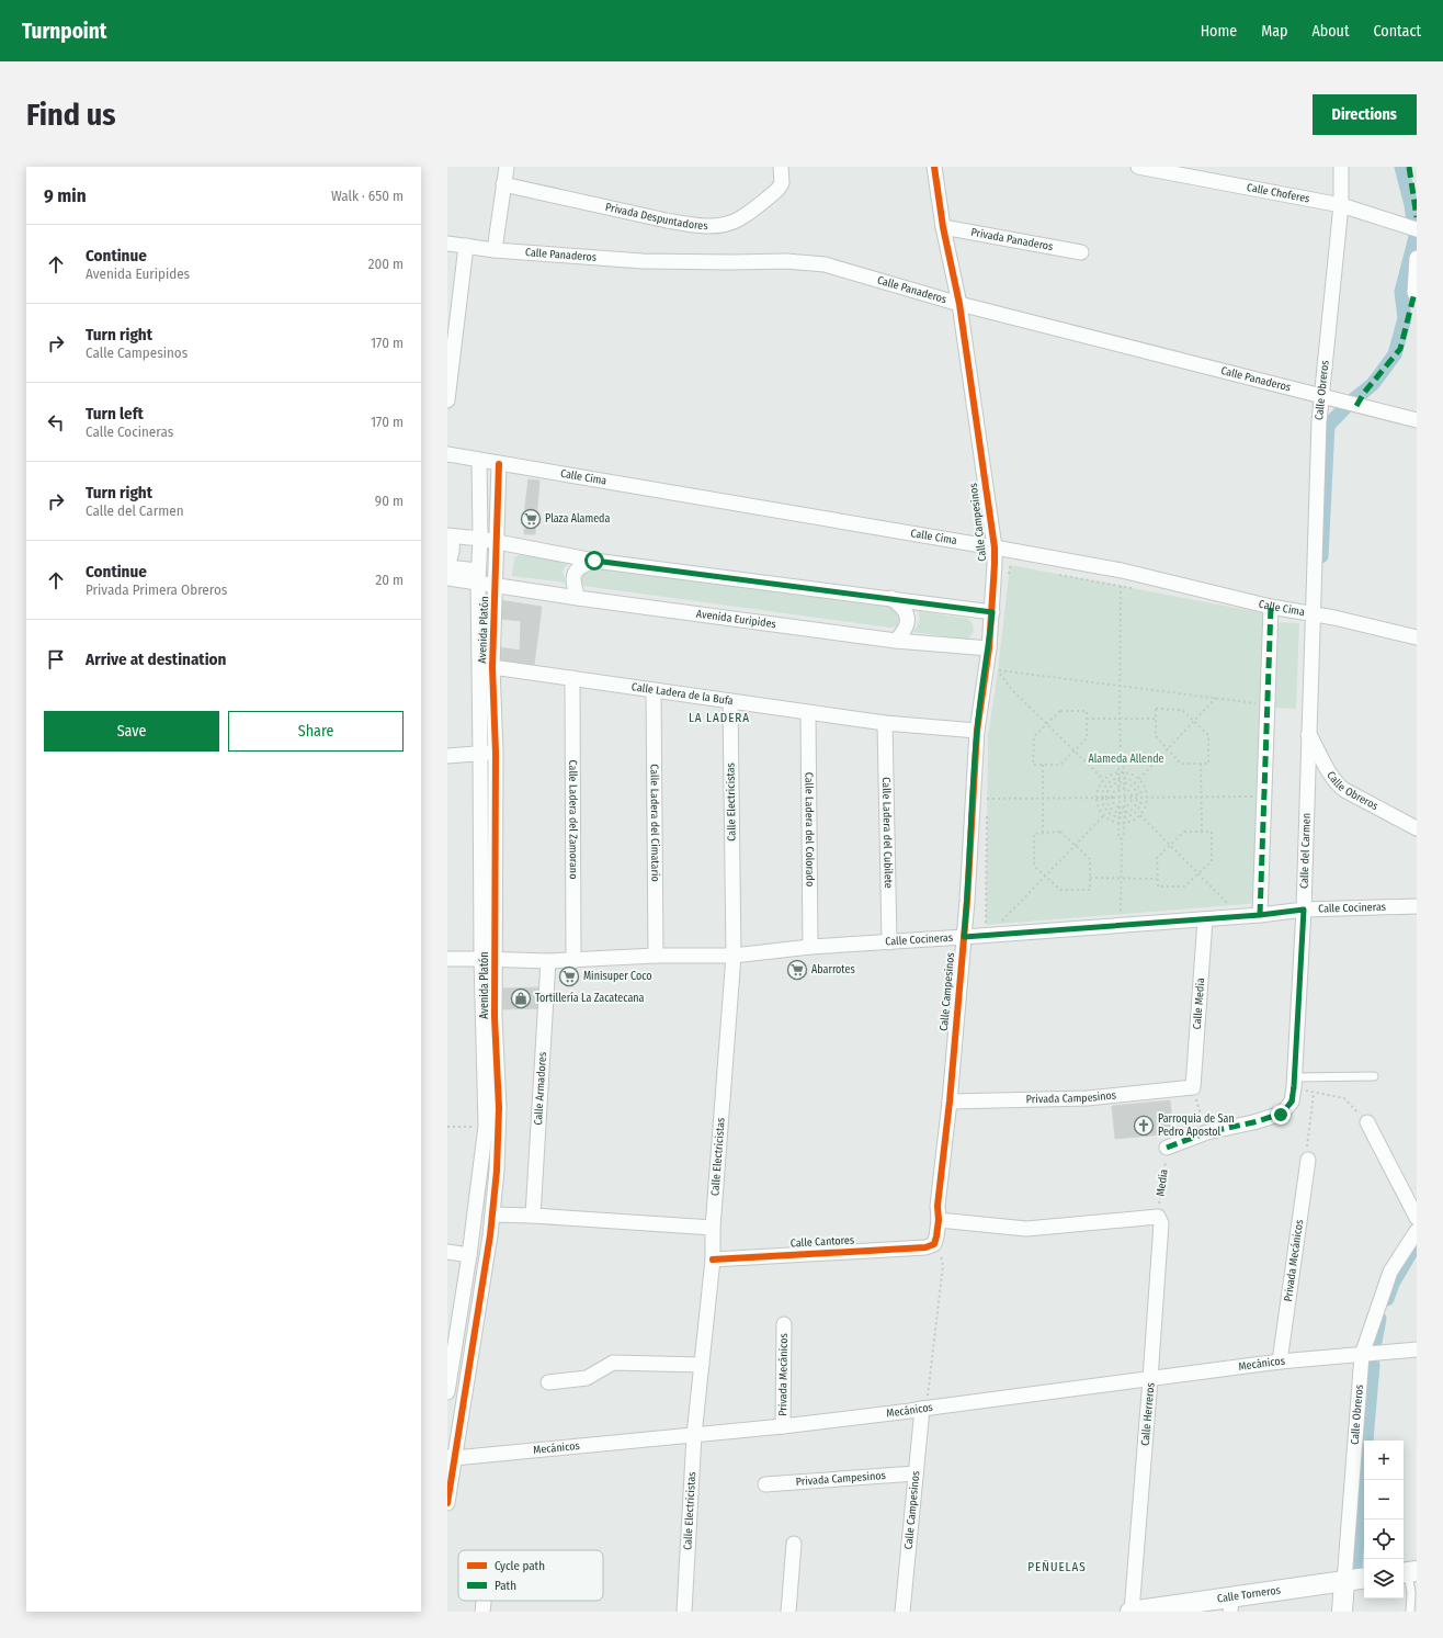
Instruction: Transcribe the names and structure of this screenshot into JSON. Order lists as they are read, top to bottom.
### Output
{
  "streets": {
    "street": [
      "Calle Choferes",
      "Privada Despuntadores",
      "Privada Panaderos",
      "Calle Panaderos",
      "Calle Obreros",
      "Calle Cima",
      "Calle Campesinos",
      "Avenida Euripides",
      "Avenida Platón",
      "Calle Ladera de la Bufa",
      "Calle Electricistas",
      "Calle Ladera del Zamorano",
      "Calle Ladera del Cimatario",
      "Calle Ladera del Colorado",
      "Calle Ladera del Cubilete",
      "Calle del Carmen",
      "Calle Cocineras",
      "Calle Media",
      "Calle Armadores",
      "Privada Campesinos",
      "Calle Cantores",
      "Privada Mecánicos",
      "Mecánicos",
      "Calle Herreros",
      "Calle Torneros"
    ],
    "path": ["Media"]
  },
  "crossings": [
    ["Calle Choferes", "Calle Obreros"],
    ["Privada Panaderos", "Calle Campesinos"],
    ["Calle Panaderos", "Calle Obreros"],
    ["Calle Panaderos", "Calle Campesinos"],
    ["Calle Obreros", "Calle Cima"],
    ["Calle Obreros", "Calle del Carmen"],
    ["Calle Obreros", "Mecánicos"],
    ["Calle Obreros", "Calle Torneros"],
    ["Calle Cima", "Calle Campesinos"],
    ["Calle Cima", "Avenida Platón"],
    ["Calle Cima", "Calle del Carmen"],
    ["Calle Campesinos", "Avenida Euripides"],
    ["Calle Campesinos", "Calle Ladera de la Bufa"],
    ["Calle Campesinos", "Calle Cocineras"],
    ["Calle Campesinos", "Privada Campesinos"],
    ["Calle Campesinos", "Calle Cantores"],
    ["Calle Campesinos", "Mecánicos"],
    ["Avenida Euripides", "Avenida Platón"],
    ["Avenida Platón", "Calle Ladera de la Bufa"],
    ["Avenida Platón", "Calle Cocineras"],
    ["Avenida Platón", "Mecánicos"],
    ["Calle Ladera de la Bufa", "Calle Electricistas"],
    ["Calle Ladera de la Bufa", "Calle Ladera del Zamorano"],
    ["Calle Ladera de la Bufa", "Calle Ladera del Cimatario"],
    ["Calle Ladera de la Bufa", "Calle Ladera del Colorado"],
    ["Calle Ladera de la Bufa", "Calle Ladera del Cubilete"],
    ["Calle Electricistas", "Calle Cocineras"],
    ["Calle Electricistas", "Calle Cantores"],
    ["Calle Electricistas", "Mecánicos"],
    ["Calle Ladera del Zamorano", "Calle Cocineras"],
    ["Calle Ladera del Cimatario", "Calle Cocineras"],
    ["Calle Ladera del Colorado", "Calle Cocineras"],
    ["Calle Ladera del Cubilete", "Calle Cocineras"],
    ["Calle del Carmen", "Calle Cocineras"],
    ["Calle del Carmen", "Media"],
    ["Calle Cocineras", "Calle Media"],
    ["Calle Cocineras", "Calle Armadores"],
    ["Calle Media", "Privada Campesinos"],
    ["Media", "Calle Herreros"],
    ["Privada Mecánicos", "Mecánicos"],
    ["Mecánicos", "Calle Herreros"],
    ["Calle Herreros", "Calle Torneros"]
  ],
  "districts": ["LA LADERA", "PEÑUELAS"],
  "parks": ["Alameda Allende"],
  "places": {
    "supermarket": ["Plaza Alameda", "Abarrotes", "Minisuper Coco"],
    "shop": ["Tortillería La Zacatecana"],
    "church": ["Parroquia de San Pedro Apostol"]
  },
  "legend": ["Cycle path", "Path"],
  "page": {
    "header": "Turnpoint",
    "nav": [
      "Home",
      "Map",
      "About",
      "Contact"
    ],
    "buttons": [
      "Directions",
      ["Save", "Share"]
    ],
    "title": "Find us",
    "heading": ["9 min", "Walk · 650 m"],
    "list": [
      ["Continue", "Avenida Euripides", "200 m"],
      ["Turn right", "Calle Campesinos", "170 m"],
      ["Turn left", "Calle Cocineras", "170 m"],
      ["Turn right", "Calle del Carmen", "90 m"],
      ["Continue", "Privada Primera Obreros", "20 m"],
      "Arrive at destination"
    ],
    "map_buttons": ["+", "−"]
  }
}
